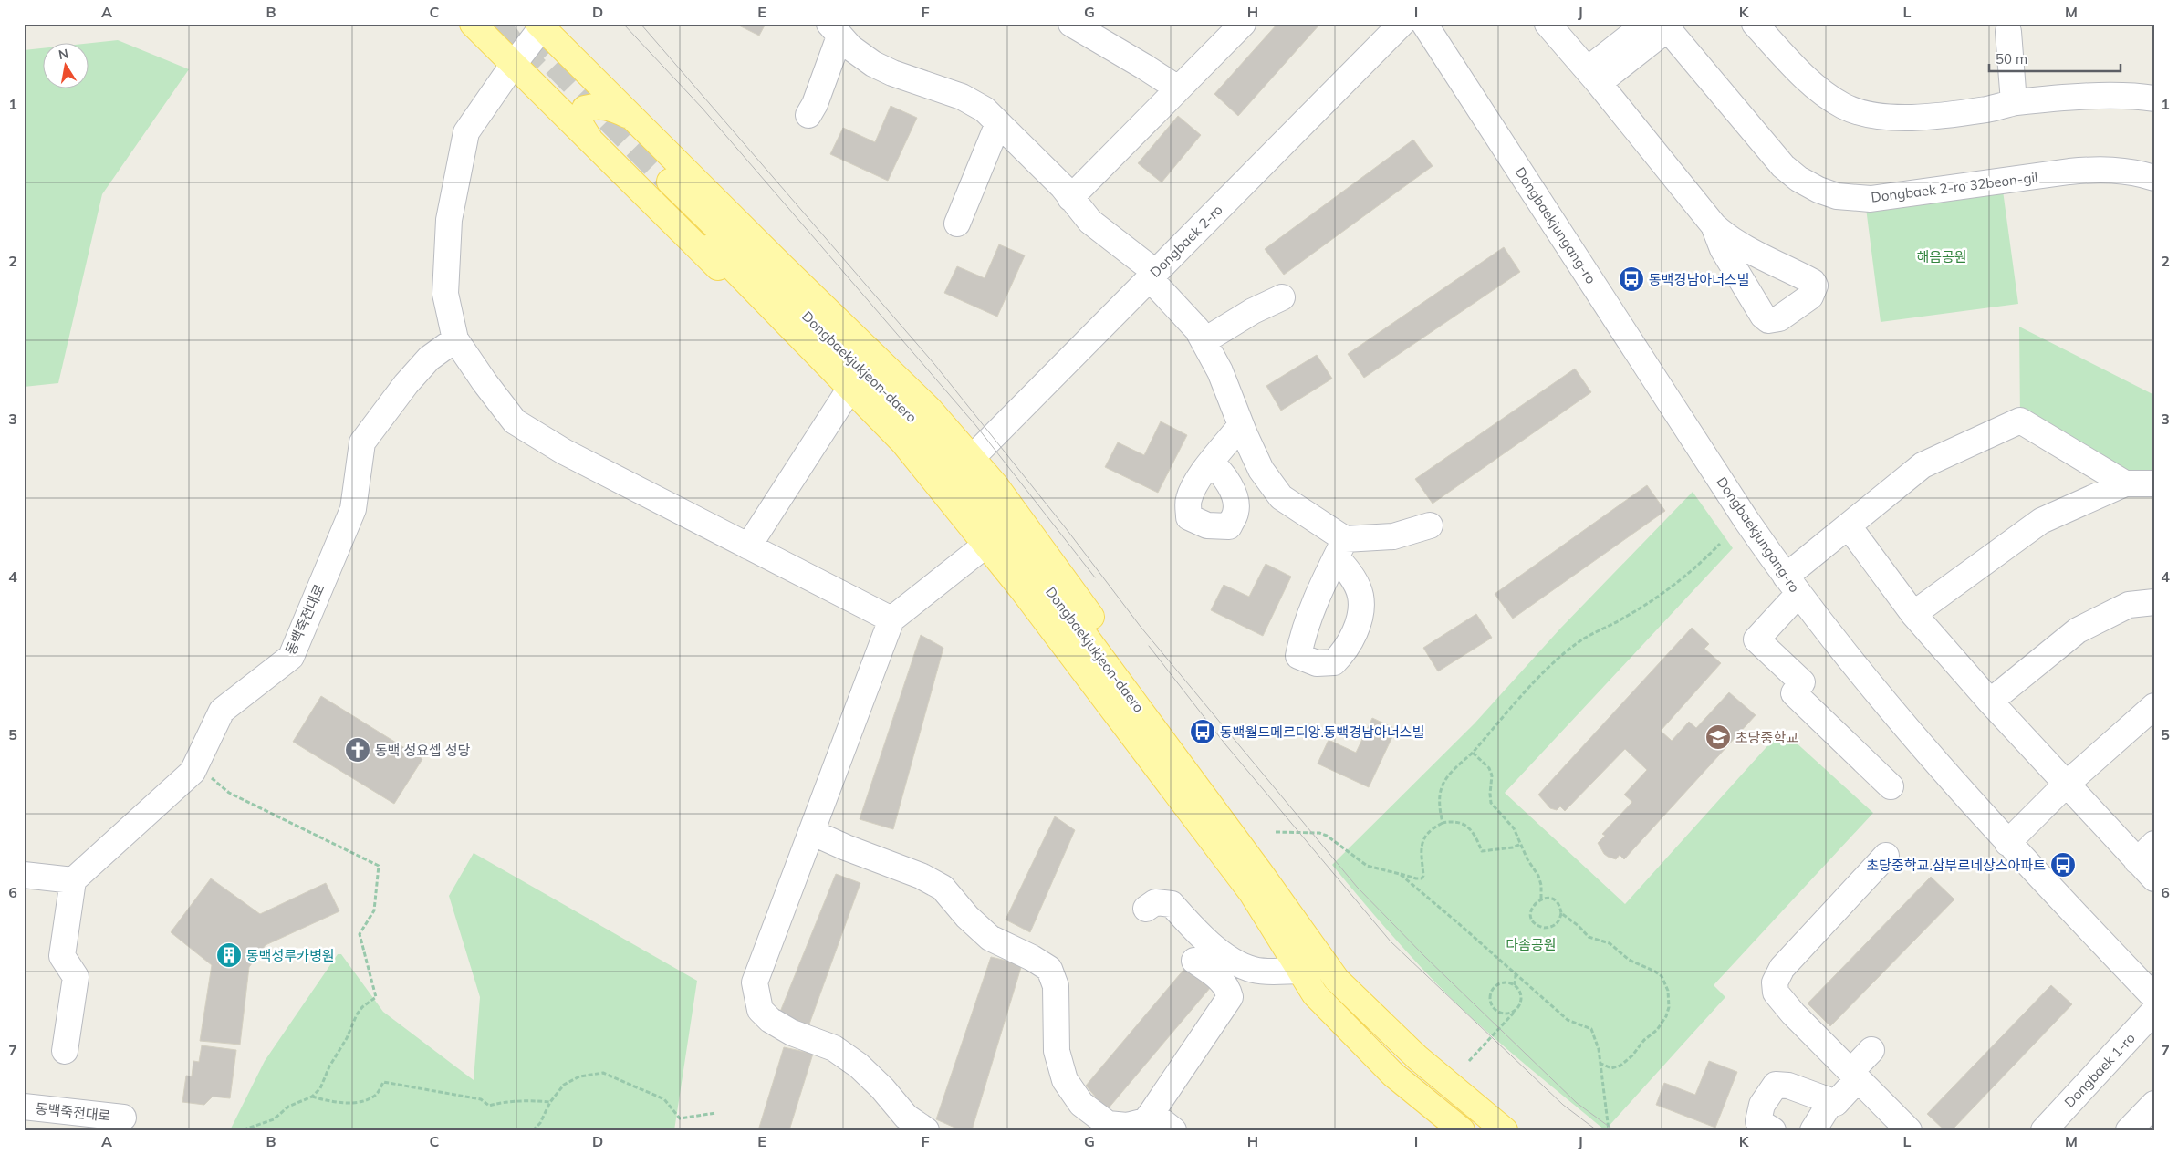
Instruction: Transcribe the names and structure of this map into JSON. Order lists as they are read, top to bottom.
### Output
{
  "streets": {
    "main road": ["Dongbaekjukjeon-daero"],
    "street": [
      "Dongbaek 2-ro 32beon-gil",
      "Dongbaekjungang-ro",
      "Dongbaek 2-ro",
      "동백죽전대로",
      "Dongbaek 1-ro"
    ]
  },
  "parks": ["해음공원", "다솜공원"],
  "places": {
    "bus stop": ["동백경남아너스빌", "동백월드메르디앙.동백경남아너스빌", "초당중학교.삼부르네상스아파트"],
    "school or university": ["초당중학교"],
    "church": ["동백 성요셉 성당"],
    "building": ["동백성루카병원"]
  },
  "scale_bar": "50 m",
  "north": "top",
  "grid": {
    "columns": [
      "A",
      "B",
      "C",
      "D",
      "E",
      "F",
      "G",
      "H",
      "I",
      "J",
      "K",
      "L",
      "M"
    ],
    "rows": [
      "1",
      "2",
      "3",
      "4",
      "5",
      "6",
      "7"
    ]
  }
}
